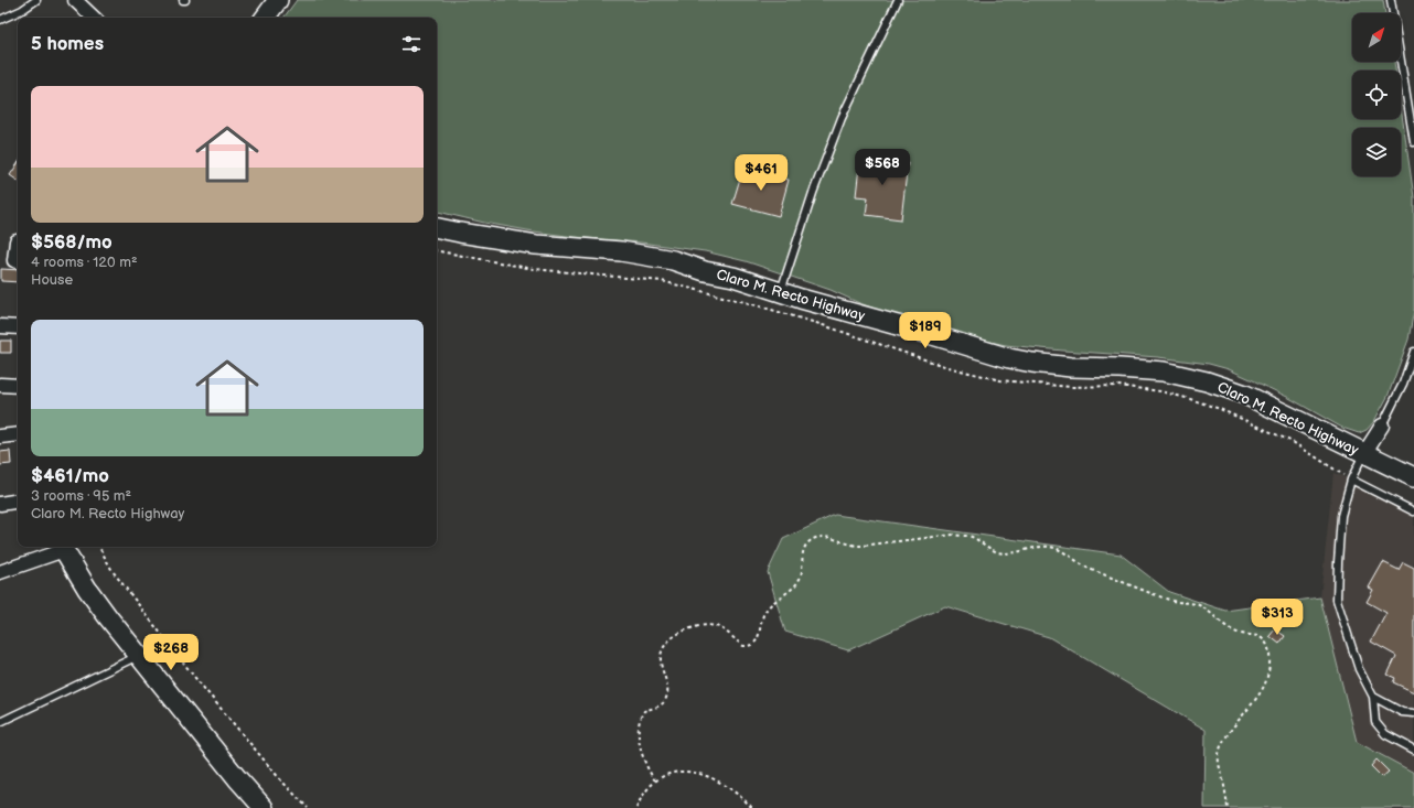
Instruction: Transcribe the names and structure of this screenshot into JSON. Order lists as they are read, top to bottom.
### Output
{
  "streets": {
    "main road": ["Claro M. Recto Highway"]
  },
  "north": "top right",
  "page": {
    "heading": "5 homes",
    "list": [
      {
        "name": "$568/mo",
        "note": "4 rooms · 120 m² · House"
      },
      {
        "name": "$461/mo",
        "note": "3 rooms · 95 m² · Claro M. Recto Highway"
      }
    ],
    "price": [
      "$568",
      "$461",
      "$189",
      "$313",
      "$268"
    ]
  }
}
